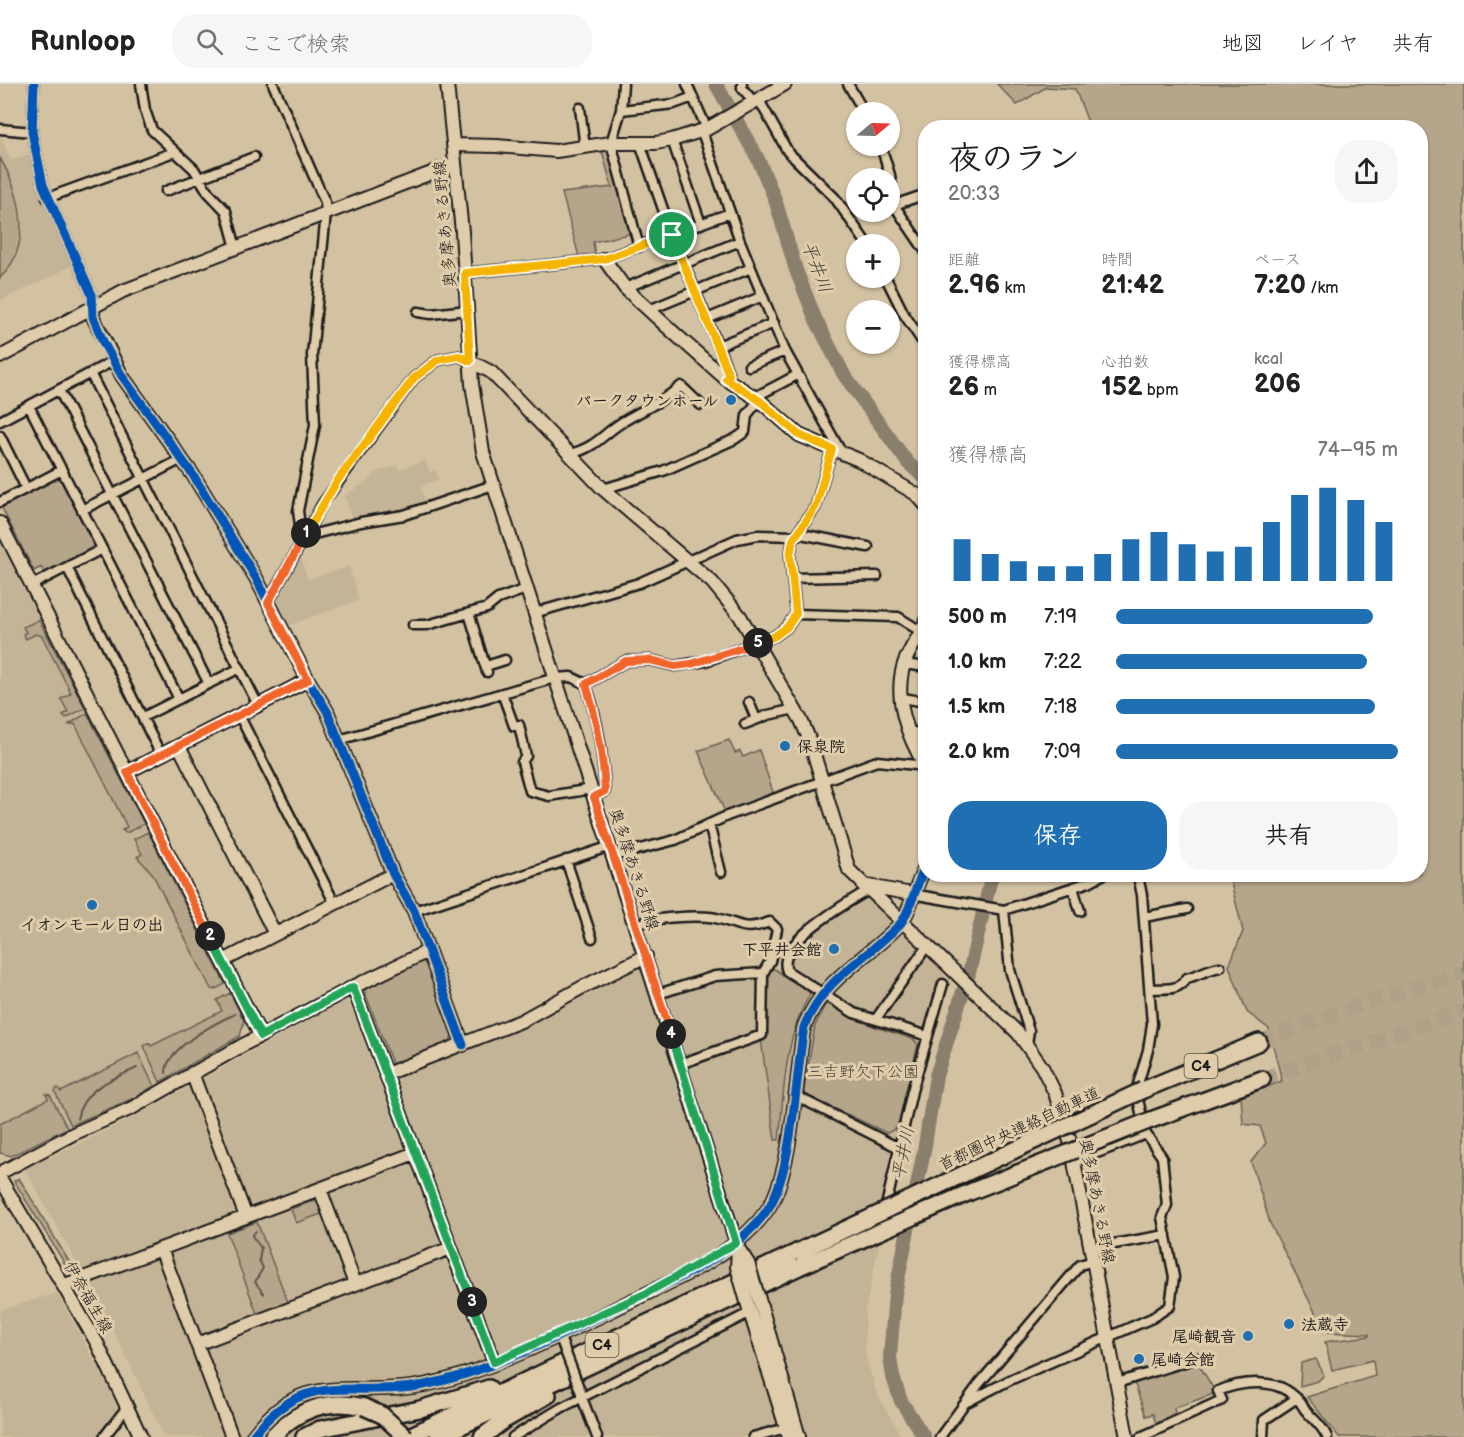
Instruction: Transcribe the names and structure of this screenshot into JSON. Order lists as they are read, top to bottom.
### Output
{
  "streets": {
    "highway": ["C4", "首都圏中央連絡自動車道"],
    "street": ["奥多摩あきる野線", "伊奈福生線"]
  },
  "water": ["平井川"],
  "parks": ["三吉野欠下公園"],
  "places": [
    "パークタウンホール",
    "保泉院",
    "イオンモール日の出",
    "下平井会館",
    "法蔵寺",
    "尾崎観音",
    "尾崎会館"
  ],
  "north": "right",
  "page": {
    "header": "Runloop",
    "search": "ここで検索",
    "nav": ["地図", "レイヤ", "共有"],
    "map_buttons": ["+", "−"],
    "heading": ["夜のラン", "20:33"],
    "stats": [
      ["距離", "2.96 km"],
      ["時間", "21:42"],
      ["ペース", "7:20 /km"],
      ["獲得標高", "26 m"],
      ["心拍数", "152 bpm"],
      ["kcal", "206"]
    ],
    "chart": ["獲得標高", "74–95 m"],
    "pins": [
      "1",
      "5",
      "2",
      "4",
      "3"
    ],
    "list": [
      {
        "name": "500 m",
        "note": "7:19"
      },
      {
        "name": "1.0 km",
        "note": "7:22"
      },
      {
        "name": "1.5 km",
        "note": "7:18"
      },
      {
        "name": "2.0 km",
        "note": "7:09"
      }
    ],
    "buttons": ["保存", "共有"]
  }
}
